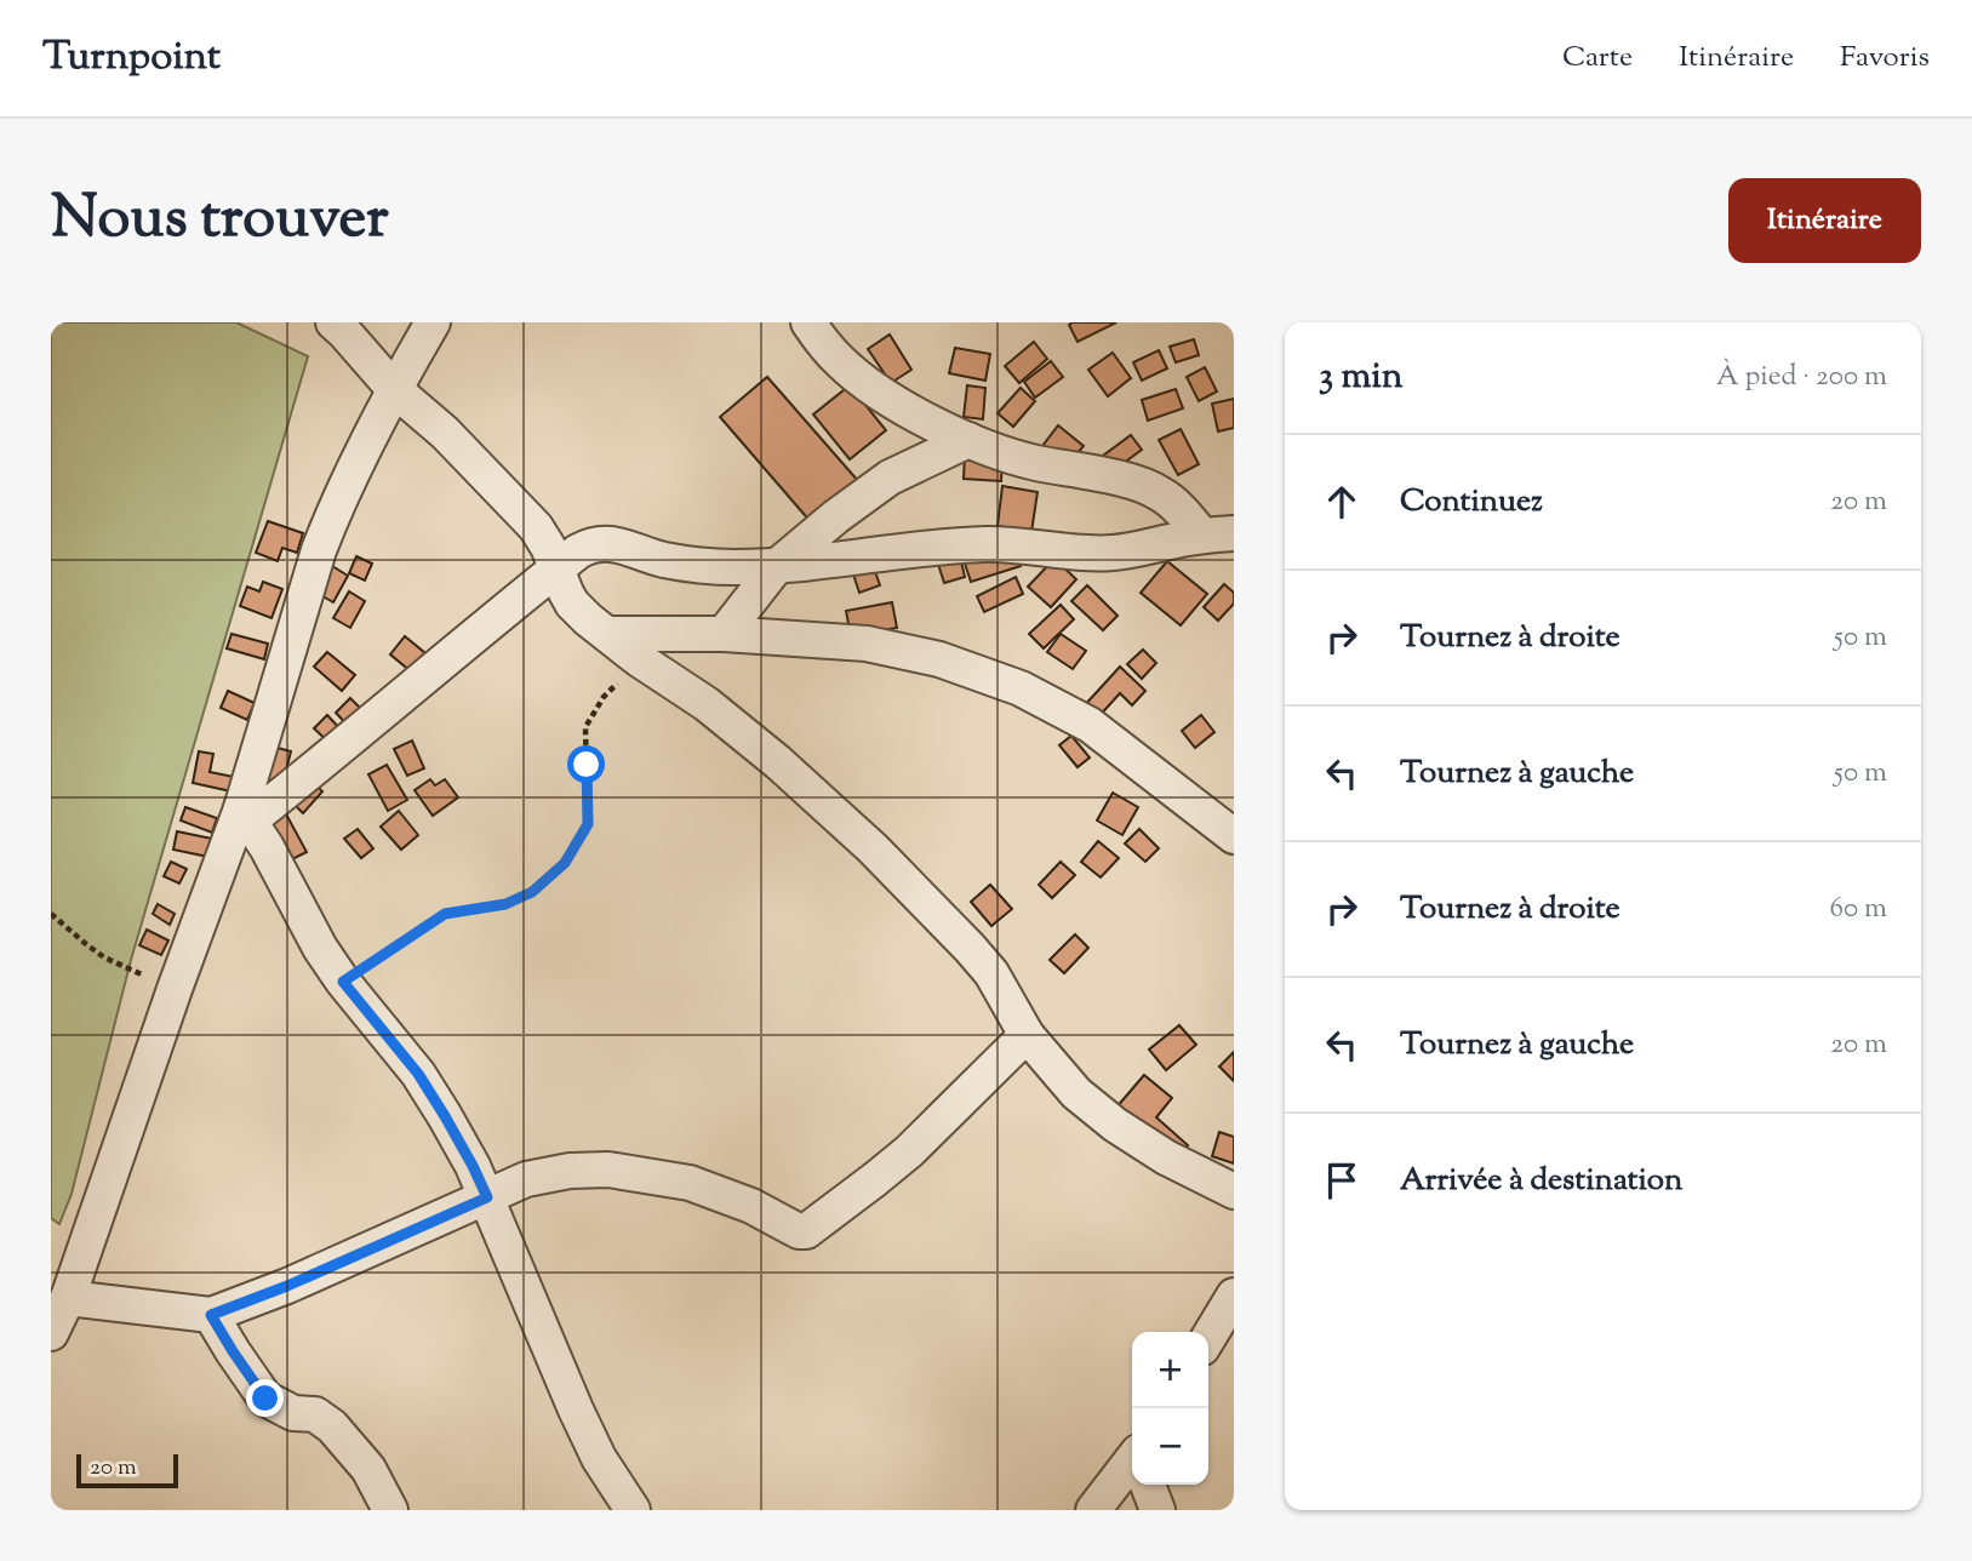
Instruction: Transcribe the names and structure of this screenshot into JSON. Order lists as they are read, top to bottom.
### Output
{
  "scale_bar": "20 m",
  "page": {
    "header": "Turnpoint",
    "nav": ["Carte", "Itinéraire", "Favoris"],
    "title": "Nous trouver",
    "buttons": "Itinéraire",
    "heading": ["3 min", "À pied · 200 m"],
    "list": [
      ["Continuez", "20 m"],
      ["Tournez à droite", "50 m"],
      ["Tournez à gauche", "50 m"],
      ["Tournez à droite", "60 m"],
      ["Tournez à gauche", "20 m"],
      "Arrivée à destination"
    ],
    "map_buttons": ["+", "−"],
    "scale": "20 m"
  }
}
